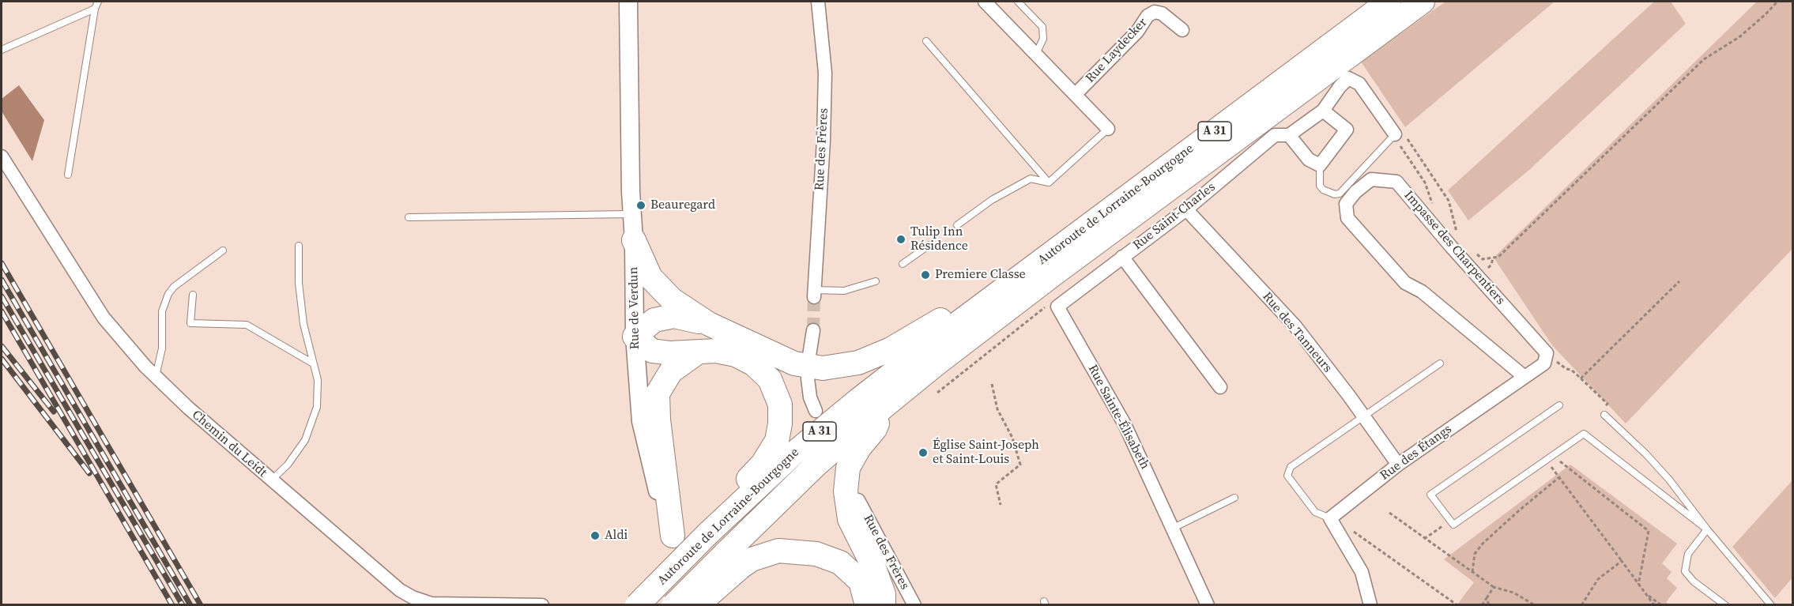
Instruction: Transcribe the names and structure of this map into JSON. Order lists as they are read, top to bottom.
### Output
{
  "streets": {
    "highway": ["A 31", "Autoroute de Lorraine-Bourgogne"],
    "main road": ["Rue de Verdun"],
    "street": [
      "Rue Laydecker",
      "Rue des Frères",
      "Rue Saint-Charles",
      "Impasse des Charpentiers",
      "Rue des Tanneurs",
      "Rue Sainte-Élisabeth",
      "Chemin du Leidt",
      "Rue des Étangs"
    ]
  },
  "crossings": [
    ["Rue Saint-Charles", "Rue des Tanneurs"],
    ["Impasse des Charpentiers", "Rue des Étangs"],
    ["Rue des Tanneurs", "Rue des Étangs"]
  ],
  "places": [
    "Beauregard",
    "Tulip Inn Résidence",
    "Premiere Classe",
    "Église Saint-Joseph et Saint-Louis",
    "Aldi"
  ]
}
